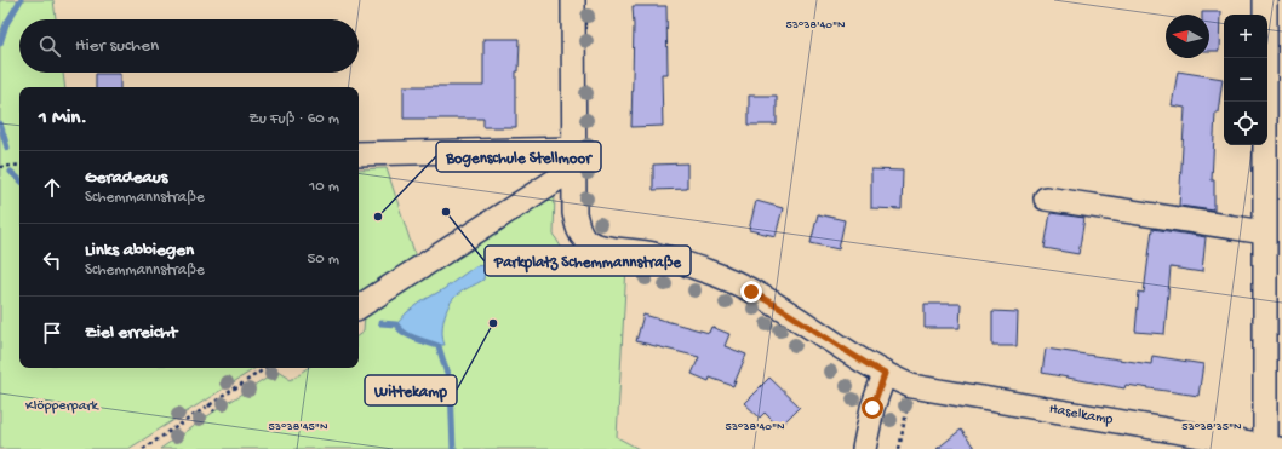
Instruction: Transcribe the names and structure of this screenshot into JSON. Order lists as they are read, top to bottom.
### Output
{
  "streets": {
    "street": ["Haselkamp"]
  },
  "parks": ["Klöpperpark"],
  "places": ["Parkplatz Schemmannstraße", "Bogenschule Stellmoor", "Wittekamp"],
  "north": "left",
  "page": {
    "map_buttons": ["+", "−"],
    "search": "Hier suchen",
    "heading": ["1 Min.", "Zu Fuß · 60 m"],
    "list": [
      ["Geradeaus", "Schemmannstraße", "10 m"],
      ["Links abbiegen", "Schemmannstraße", "50 m"],
      "Ziel erreicht"
    ]
  },
  "coordinates": ["53°38'40\"N", "53°38'45\"N", "53°38'35\"N"]
}
